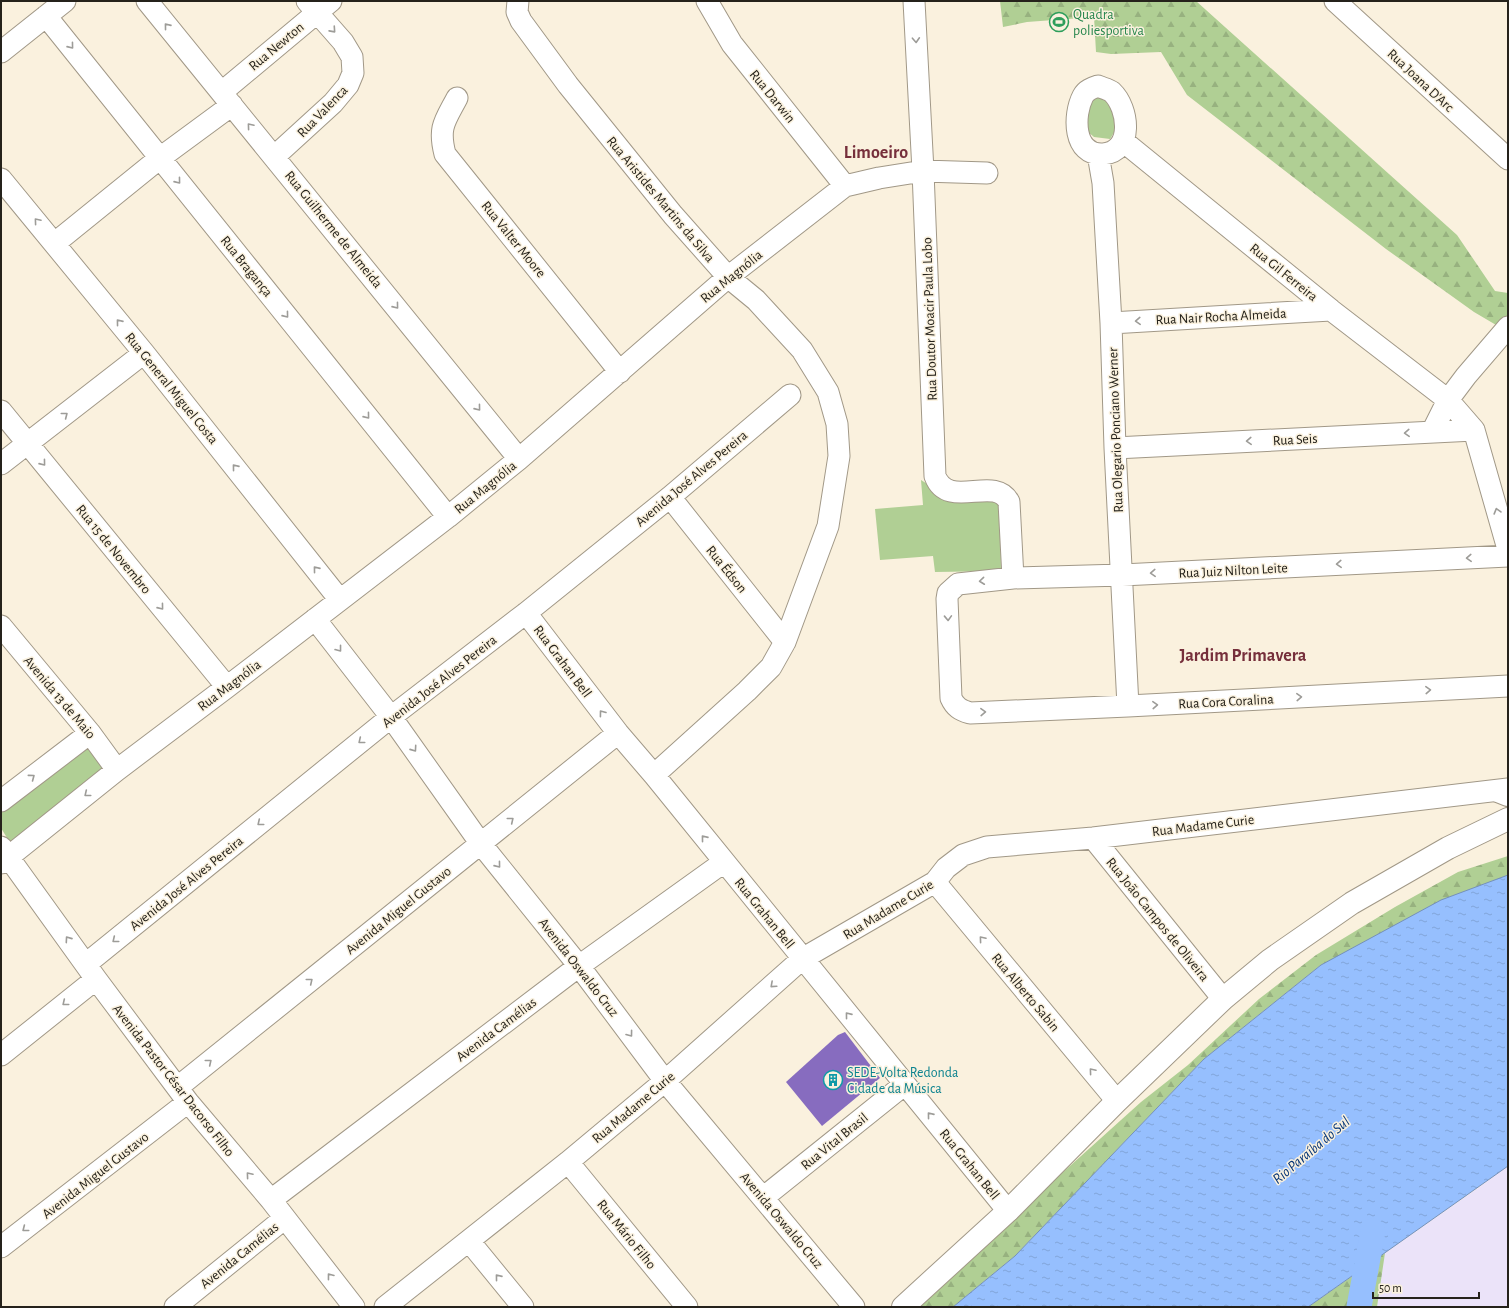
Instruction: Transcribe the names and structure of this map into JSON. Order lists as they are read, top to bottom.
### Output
{
  "streets": {
    "street": [
      "Rua Newton",
      "Rua Joana D'Arc",
      "Rua Darwin",
      "Rua Valenca",
      "Rua Aristides Martins da Silva",
      "Rua Guilherme de Almeida",
      "Rua Valter Moore",
      "Rua Bragança",
      "Rua Gil Ferreira",
      "Rua Magnólia",
      "Rua Nair Rocha Almeida",
      "Rua Doutor Moacir Paula Lobo",
      "Rua General Miguel Costa",
      "Rua Olegario Ponciano Werner",
      "Rua Seis",
      "Avenida José Alves Pereira",
      "Rua 15 de Novembro",
      "Rua Édson",
      "Rua Juiz Nilton Leite",
      "Rua Grahan Bell",
      "Avenida 13 de Maio",
      "Rua Cora Coralina",
      "Rua Madame Curie",
      "Avenida Miguel Gustavo",
      "Rua João Campos de Oliveira",
      "Avenida Oswaldo Cruz",
      "Rua Alberto Sabin",
      "Avenida Camélias",
      "Avenida Pastor César Dacorso Filho",
      "Rua Vital Brasil",
      "Rua Mário Filho"
    ]
  },
  "crossings": [
    ["Rua Newton", "Rua Valenca"],
    ["Rua Newton", "Rua Guilherme de Almeida"],
    ["Rua Newton", "Rua Bragança"],
    ["Rua Newton", "Rua General Miguel Costa"],
    ["Rua Darwin", "Rua Magnólia"],
    ["Rua Valenca", "Rua Guilherme de Almeida"],
    ["Rua Aristides Martins da Silva", "Rua Magnólia"],
    ["Rua Aristides Martins da Silva", "Rua Édson"],
    ["Rua Aristides Martins da Silva", "Rua Grahan Bell"],
    ["Rua Guilherme de Almeida", "Rua Magnólia"],
    ["Rua Valter Moore", "Rua Magnólia"],
    ["Rua Bragança", "Rua Magnólia"],
    ["Rua Gil Ferreira", "Rua Nair Rocha Almeida"],
    ["Rua Gil Ferreira", "Rua Olegario Ponciano Werner"],
    ["Rua Gil Ferreira", "Rua Seis"],
    ["Rua Magnólia", "Rua Doutor Moacir Paula Lobo"],
    ["Rua Magnólia", "Rua General Miguel Costa"],
    ["Rua Magnólia", "Rua 15 de Novembro"],
    ["Rua Magnólia", "Avenida 13 de Maio"],
    ["Rua Magnólia", "Avenida Oswaldo Cruz"],
    ["Rua Magnólia", "Avenida Pastor César Dacorso Filho"],
    ["Rua Nair Rocha Almeida", "Rua Olegario Ponciano Werner"],
    ["Rua Doutor Moacir Paula Lobo", "Rua Juiz Nilton Leite"],
    ["Rua Olegario Ponciano Werner", "Rua Seis"],
    ["Rua Olegario Ponciano Werner", "Rua Juiz Nilton Leite"],
    ["Rua Olegario Ponciano Werner", "Rua Cora Coralina"],
    ["Avenida José Alves Pereira", "Rua Édson"],
    ["Avenida José Alves Pereira", "Rua Grahan Bell"],
    ["Avenida José Alves Pereira", "Avenida Oswaldo Cruz"],
    ["Avenida José Alves Pereira", "Avenida Pastor César Dacorso Filho"],
    ["Rua Juiz Nilton Leite", "Rua Cora Coralina"],
    ["Rua Grahan Bell", "Rua Madame Curie"],
    ["Rua Grahan Bell", "Avenida Miguel Gustavo"],
    ["Rua Grahan Bell", "Avenida Camélias"],
    ["Rua Grahan Bell", "Rua Vital Brasil"],
    ["Rua Madame Curie", "Rua João Campos de Oliveira"],
    ["Rua Madame Curie", "Avenida Oswaldo Cruz"],
    ["Rua Madame Curie", "Rua Alberto Sabin"],
    ["Rua Madame Curie", "Rua Mário Filho"],
    ["Avenida Miguel Gustavo", "Avenida Oswaldo Cruz"],
    ["Avenida Miguel Gustavo", "Avenida Pastor César Dacorso Filho"],
    ["Avenida Oswaldo Cruz", "Avenida Camélias"],
    ["Avenida Oswaldo Cruz", "Rua Vital Brasil"],
    ["Avenida Camélias", "Avenida Pastor César Dacorso Filho"]
  ],
  "one_way": [
    "Rua Valenca",
    "Rua Bragança",
    "Rua Nair Rocha Almeida",
    "Rua General Miguel Costa",
    "Rua Seis",
    "Avenida José Alves Pereira",
    "Rua 15 de Novembro",
    "Rua Juiz Nilton Leite",
    "Rua Grahan Bell",
    "Rua Cora Coralina",
    "Avenida Oswaldo Cruz",
    "Rua Alberto Sabin",
    "Avenida Pastor César Dacorso Filho"
  ],
  "districts": ["Limoeiro", "Jardim Primavera"],
  "water": ["Rio Paraíba do Sul"],
  "places": {
    "sports": ["Quadra poliesportiva"],
    "building": ["SEDE-Volta Redonda Cidade da Música"]
  },
  "scale_bar": "50 m"
}
